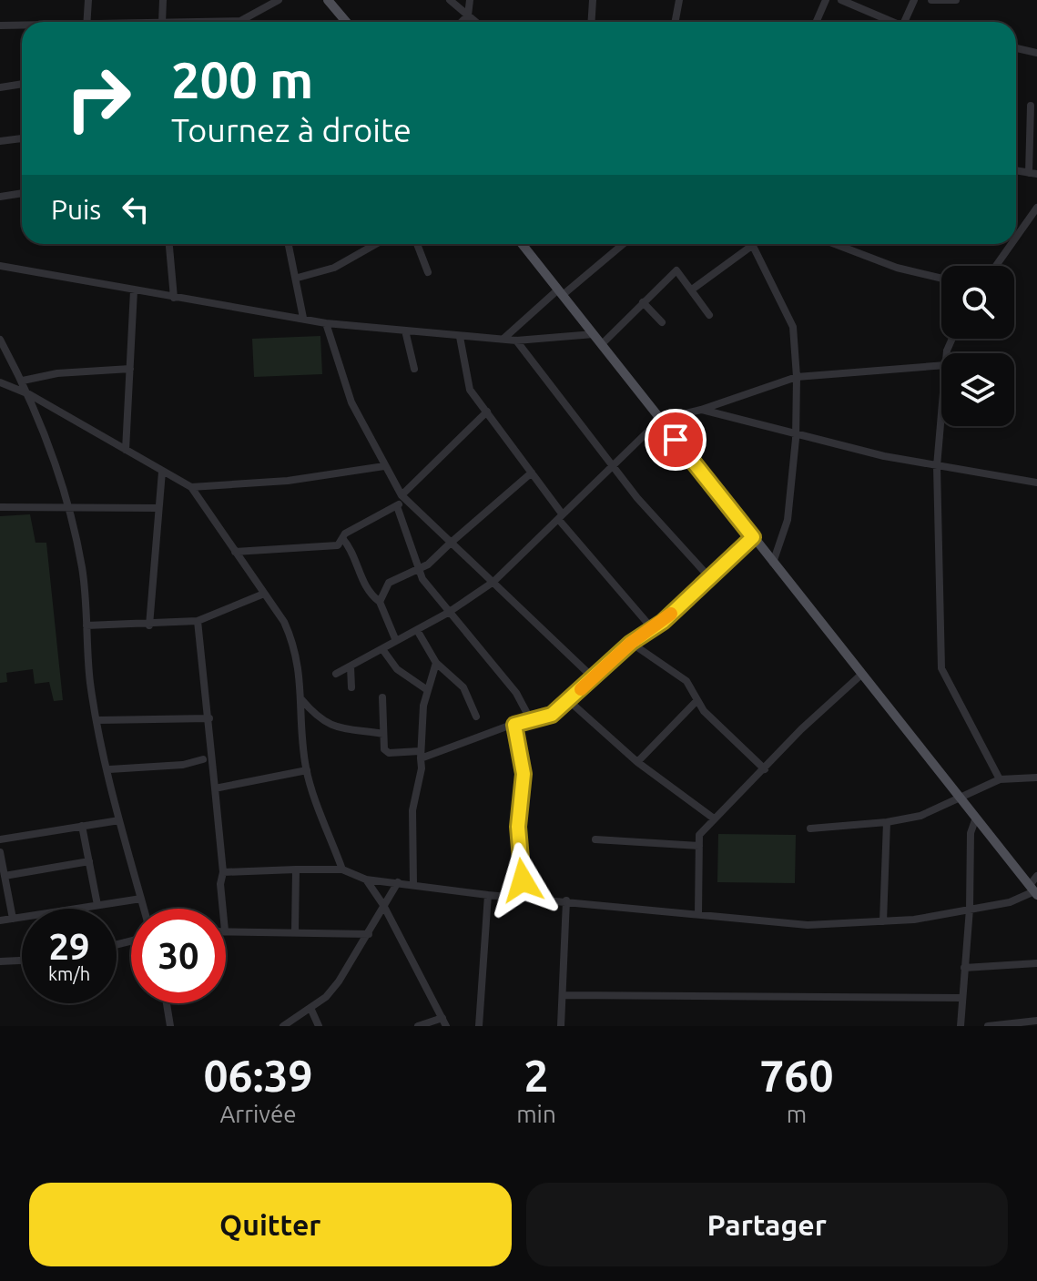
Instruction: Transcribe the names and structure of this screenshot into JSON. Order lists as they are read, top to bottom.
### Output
{
  "page": {
    "turn": ["200 m", "Tournez à droite"],
    "then": "Puis",
    "speed": "29 km/h",
    "limit": "30",
    "eta": [
      "06:39",
      "Arrivée",
      "2",
      "min",
      "760",
      "m"
    ],
    "buttons": ["Quitter", "Partager"]
  }
}
